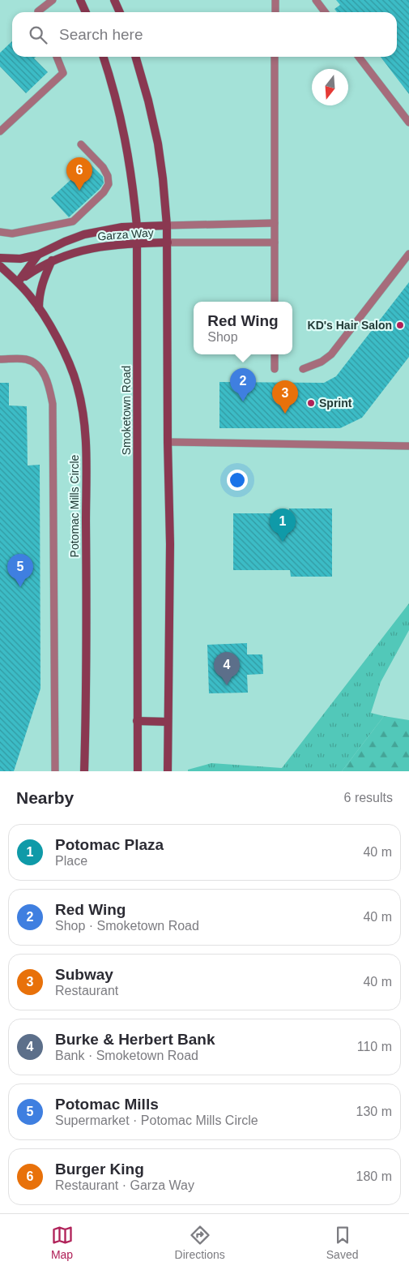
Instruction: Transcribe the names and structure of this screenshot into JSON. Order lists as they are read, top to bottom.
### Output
{
  "streets": {
    "main road": ["Garza Way", "Smoketown Road", "Potomac Mills Circle"]
  },
  "crossings": [
    ["Garza Way", "Smoketown Road"],
    ["Garza Way", "Potomac Mills Circle"]
  ],
  "places": ["KD's Hair Salon", "Sprint"],
  "north": "bottom",
  "page": {
    "search": "Search here",
    "pins": [
      "6",
      "2",
      "3",
      "1",
      "5",
      "4"
    ],
    "popup": ["Red Wing", "Shop"],
    "heading": ["Nearby", "6 results"],
    "list": [
      {
        "mark": "1",
        "name": "Potomac Plaza",
        "note": "Place",
        "value": "40 m"
      },
      {
        "mark": "2",
        "name": "Red Wing",
        "note": "Shop · Smoketown Road",
        "value": "40 m"
      },
      {
        "mark": "3",
        "name": "Subway",
        "note": "Restaurant",
        "value": "40 m"
      },
      {
        "mark": "4",
        "name": "Burke & Herbert Bank",
        "note": "Bank · Smoketown Road",
        "value": "110 m"
      },
      {
        "mark": "5",
        "name": "Potomac Mills",
        "note": "Supermarket · Potomac Mills Circle",
        "value": "130 m"
      },
      {
        "mark": "6",
        "name": "Burger King",
        "note": "Restaurant · Garza Way",
        "value": "180 m"
      }
    ],
    "nav": ["Map", "Directions", "Saved"]
  }
}
